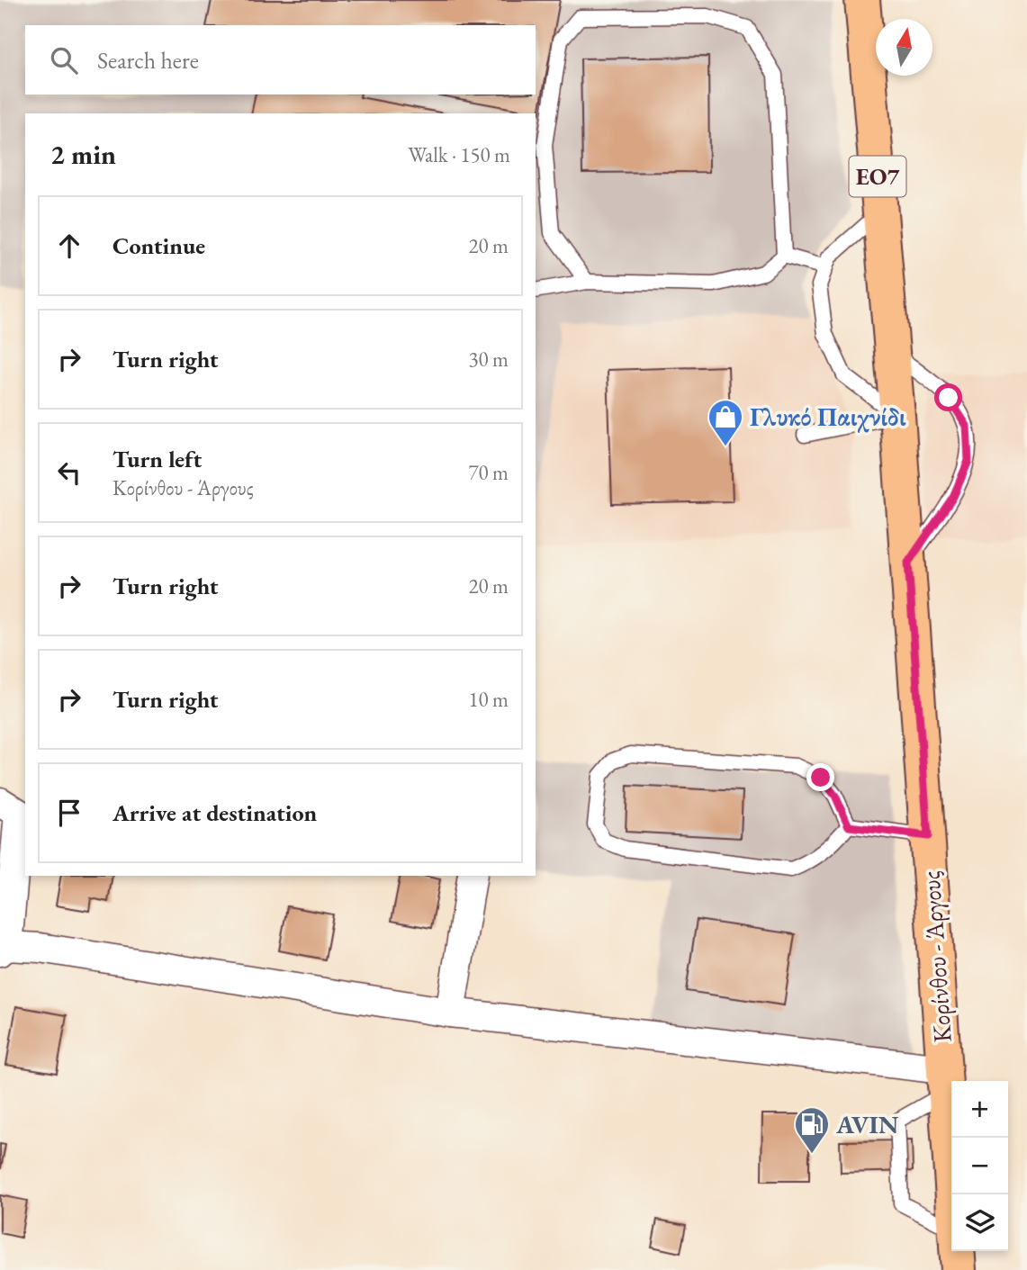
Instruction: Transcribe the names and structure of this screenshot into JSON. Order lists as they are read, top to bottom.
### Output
{
  "streets": {
    "main road": ["ΕΟ7", "Κορίνθου - Άργους"]
  },
  "places": {
    "shop": ["Γλυκό Παιχνίδι"],
    "fuel station": ["AVIN"]
  },
  "north": "top",
  "page": {
    "search": "Search here",
    "heading": ["2 min", "Walk · 150 m"],
    "list": [
      ["Continue", "20 m"],
      ["Turn right", "30 m"],
      ["Turn left", "Κορίνθου - Άργους", "70 m"],
      ["Turn right", "20 m"],
      ["Turn right", "10 m"],
      "Arrive at destination"
    ],
    "map_buttons": ["+", "−"]
  }
}
